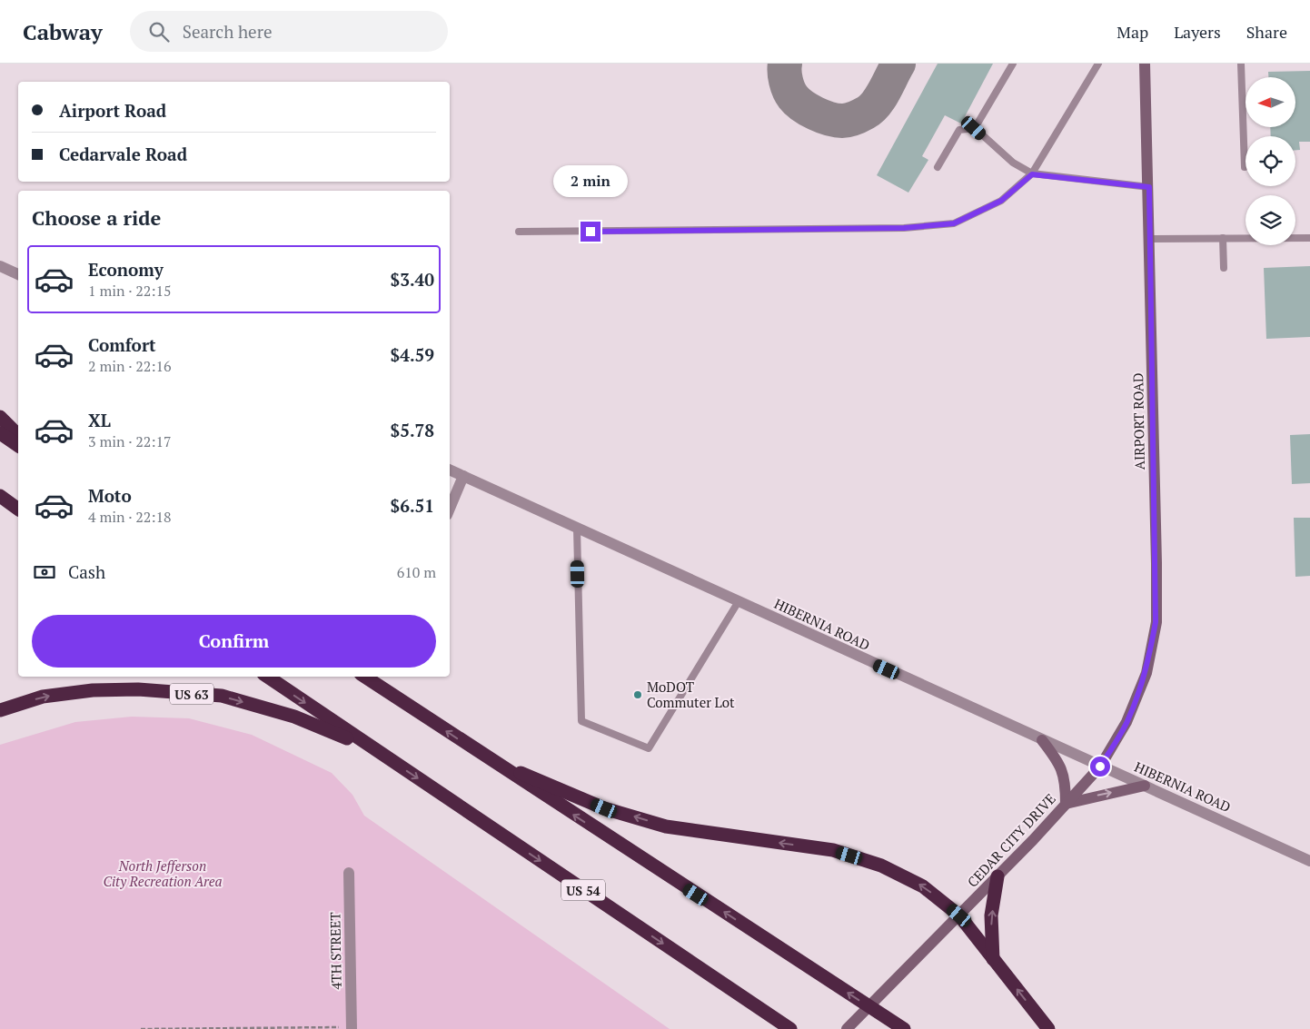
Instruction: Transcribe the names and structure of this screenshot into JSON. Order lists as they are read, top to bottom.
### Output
{
  "streets": {
    "highway": ["US 63", "US 54"],
    "street": [
      "AIRPORT ROAD",
      "HIBERNIA ROAD",
      "CEDAR CITY DRIVE",
      "4TH STREET"
    ]
  },
  "crossings": [
    ["AIRPORT ROAD", "HIBERNIA ROAD"],
    ["AIRPORT ROAD", "CEDAR CITY DRIVE"],
    ["HIBERNIA ROAD", "CEDAR CITY DRIVE"],
    ["US 63", "US 54"]
  ],
  "parks": ["North Jefferson City Recreation Area"],
  "places": ["MoDOT Commuter Lot"],
  "north": "left",
  "page": {
    "header": "Cabway",
    "search": "Search here",
    "nav": ["Map", "Layers", "Share"],
    "banner": ["Airport Road", "Cedarvale Road"],
    "bubble": "2 min",
    "heading": "Choose a ride",
    "list": [
      {
        "name": "Economy",
        "note": "1 min · 22:15",
        "value": "$3.40"
      },
      {
        "name": "Comfort",
        "note": "2 min · 22:16",
        "value": "$4.59"
      },
      {
        "name": "XL",
        "note": "3 min · 22:17",
        "value": "$5.78"
      },
      {
        "name": "Moto",
        "note": "4 min · 22:18",
        "value": "$6.51"
      }
    ],
    "pay": ["Cash", "610 m"],
    "buttons": "Confirm"
  }
}
